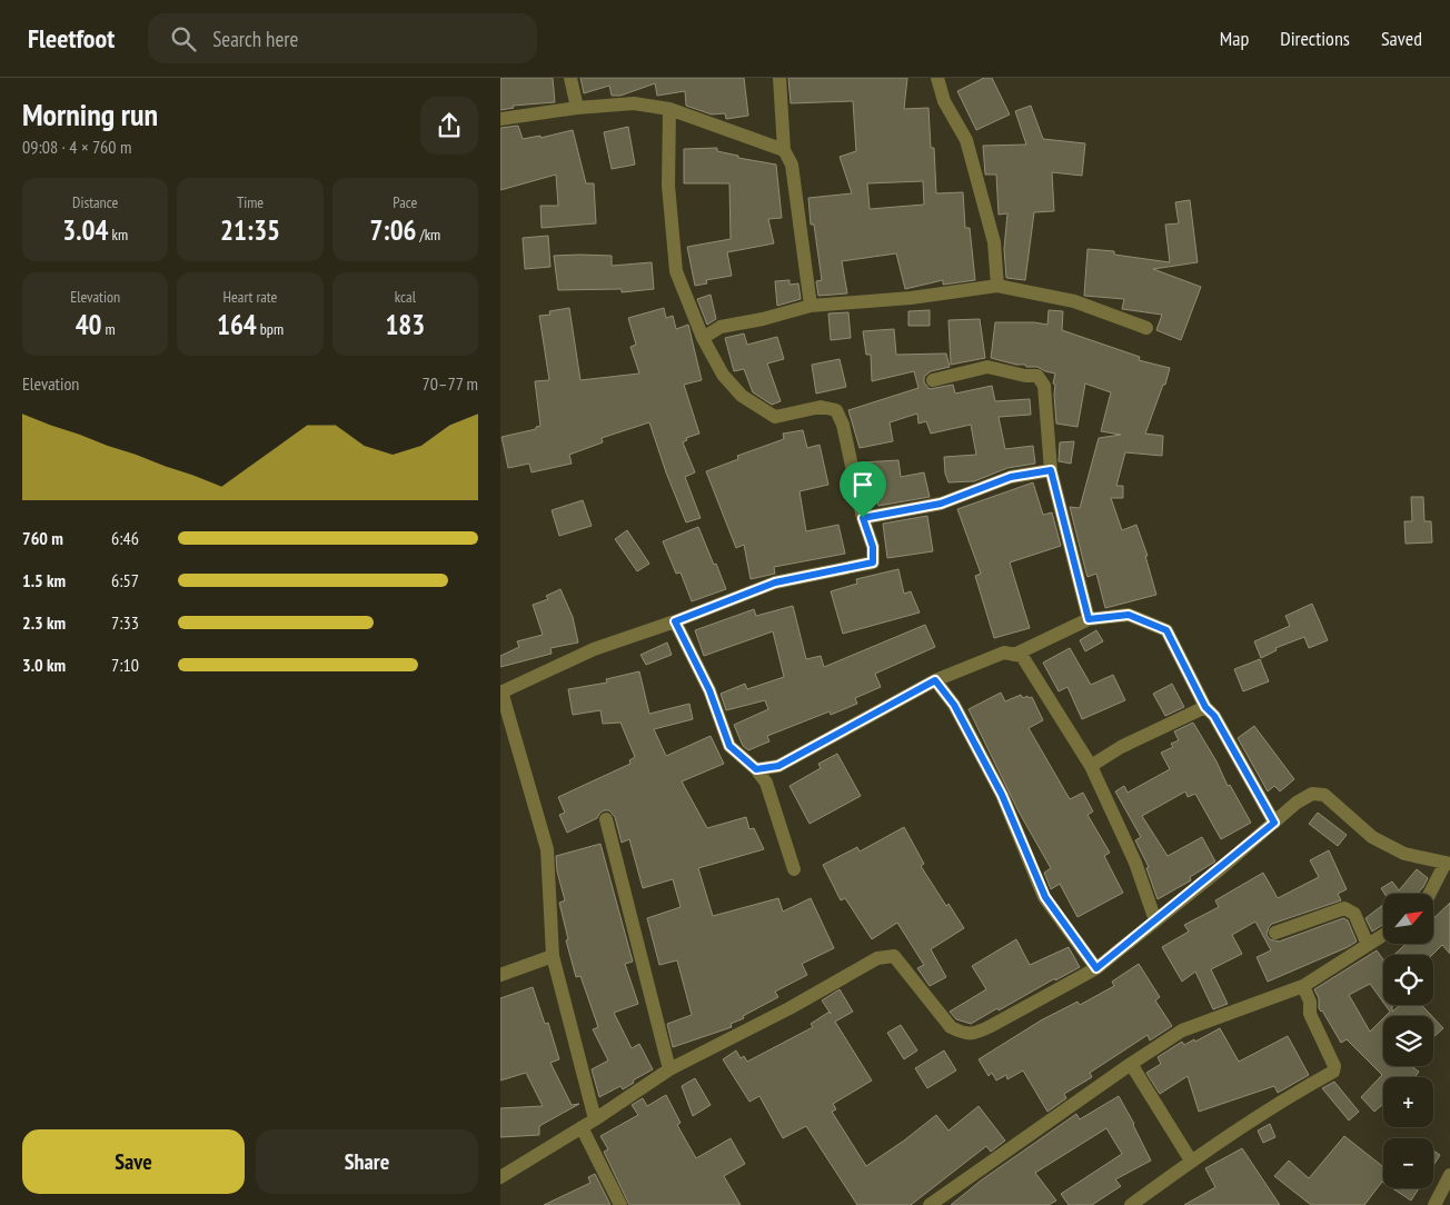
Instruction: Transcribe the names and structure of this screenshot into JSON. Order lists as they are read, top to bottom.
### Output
{
  "north": "top right",
  "page": {
    "header": "Fleetfoot",
    "search": "Search here",
    "nav": ["Map", "Directions", "Saved"],
    "heading": ["Morning run", "09:08 · 4 × 760 m"],
    "stats": [
      ["Distance", "3.04 km"],
      ["Time", "21:35"],
      ["Pace", "7:06 /km"],
      ["Elevation", "40 m"],
      ["Heart rate", "164 bpm"],
      ["kcal", "183"]
    ],
    "chart": ["Elevation", "70–77 m"],
    "list": [
      {
        "name": "760 m",
        "note": "6:46"
      },
      {
        "name": "1.5 km",
        "note": "6:57"
      },
      {
        "name": "2.3 km",
        "note": "7:33"
      },
      {
        "name": "3.0 km",
        "note": "7:10"
      }
    ],
    "map_buttons": ["+", "−"],
    "buttons": ["Save", "Share"]
  }
}
